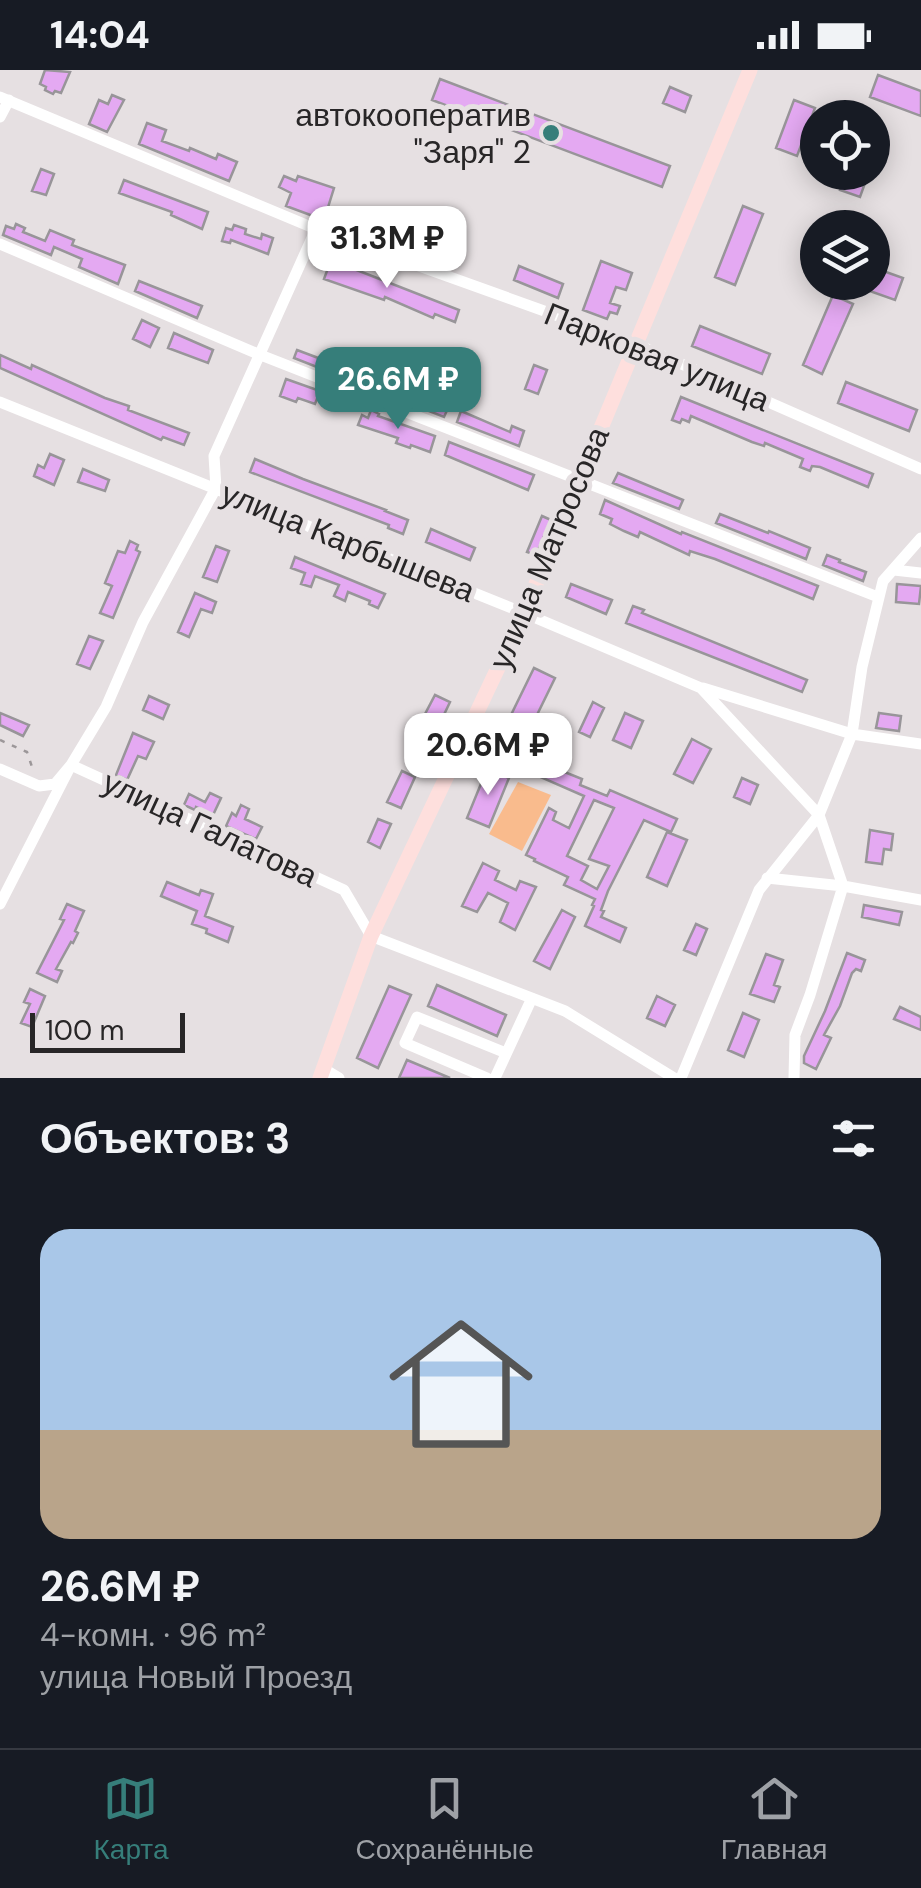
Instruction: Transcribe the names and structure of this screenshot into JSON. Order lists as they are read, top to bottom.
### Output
{
  "streets": {
    "street": [
      "Парковая улица",
      "улица Карбышева",
      "улица Матросова",
      "улица Галатова"
    ]
  },
  "crossings": [
    ["Парковая улица", "улица Матросова"],
    ["улица Карбышева", "улица Матросова"],
    ["улица Матросова", "улица Галатова"]
  ],
  "places": ["автокооператив \"Заря\" 2"],
  "scale_bar": "100 m",
  "page": {
    "status": "14:04",
    "price": ["31.3M ₽", "26.6M ₽", "20.6M ₽"],
    "scale": "100 m",
    "heading": "Объектов: 3",
    "list": [
      {
        "name": "26.6M ₽",
        "note": "4-комн. · 96 m² · улица Новый Проезд"
      }
    ],
    "tabs": ["Карта", "Сохранённые", "Главная"]
  }
}
